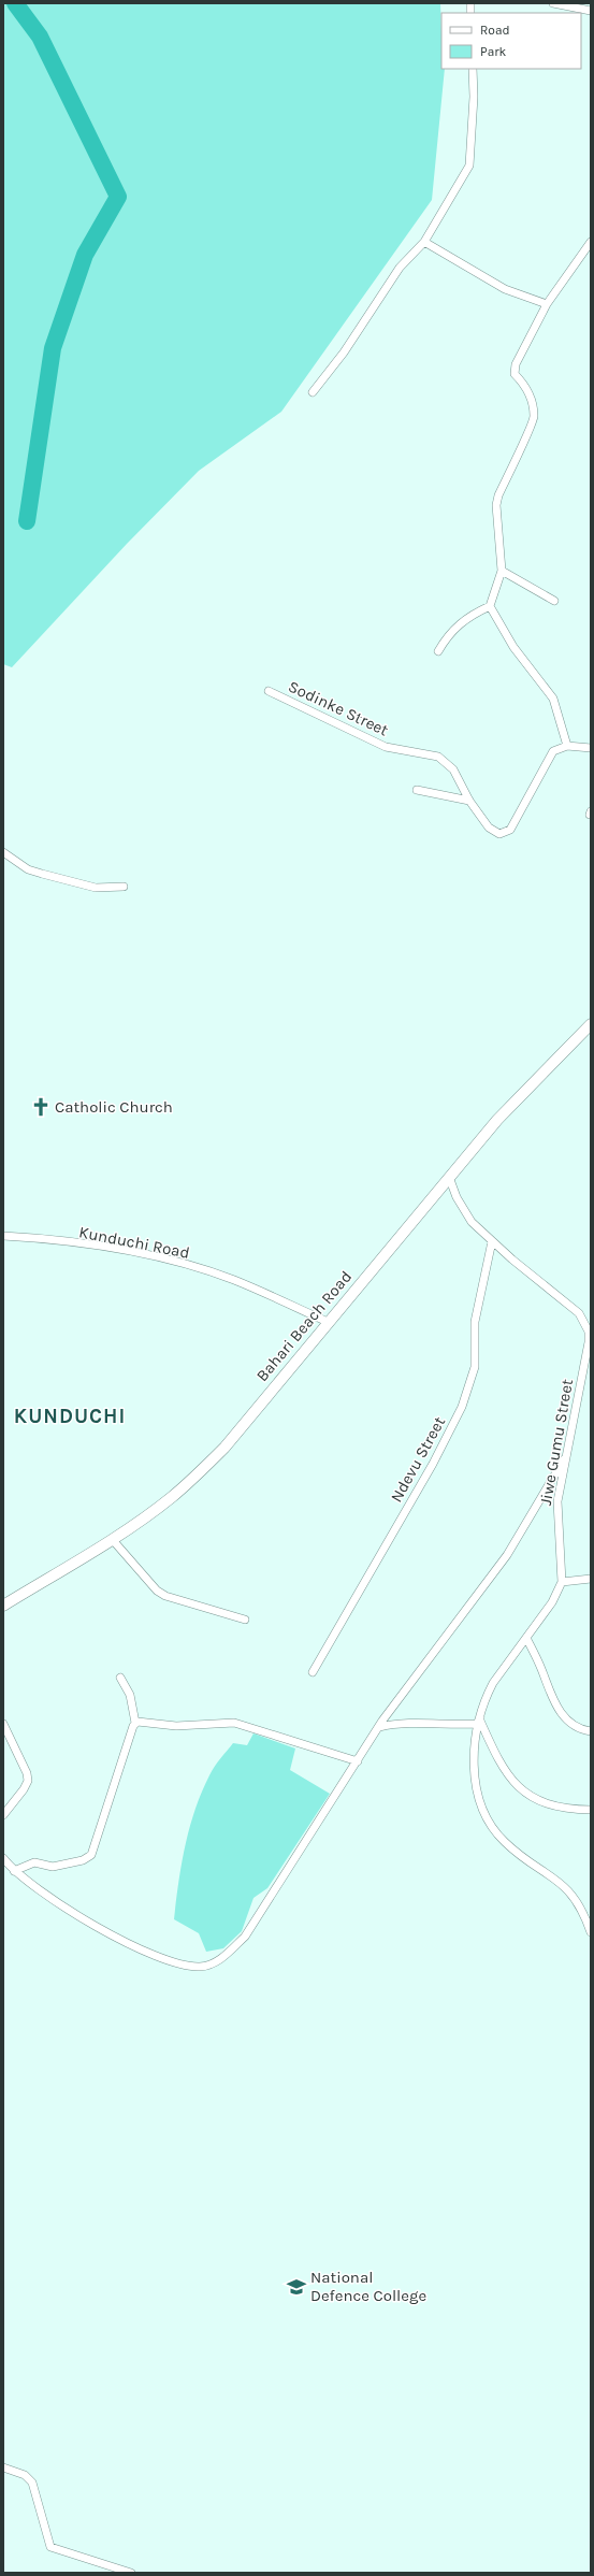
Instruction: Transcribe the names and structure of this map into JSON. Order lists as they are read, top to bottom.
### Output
{
  "streets": {
    "street": [
      "Sodinke Street",
      "Kunduchi Road",
      "Bahari Beach Road",
      "Jiwe Gumu Street",
      "Ndevu Street"
    ]
  },
  "crossings": [
    ["Kunduchi Road", "Bahari Beach Road"],
    ["Bahari Beach Road", "Jiwe Gumu Street"],
    ["Jiwe Gumu Street", "Ndevu Street"]
  ],
  "districts": ["KUNDUCHI"],
  "places": {
    "church": ["Catholic Church"],
    "school or university": ["National Defence College"]
  },
  "legend": ["Road", "Park"]
}
